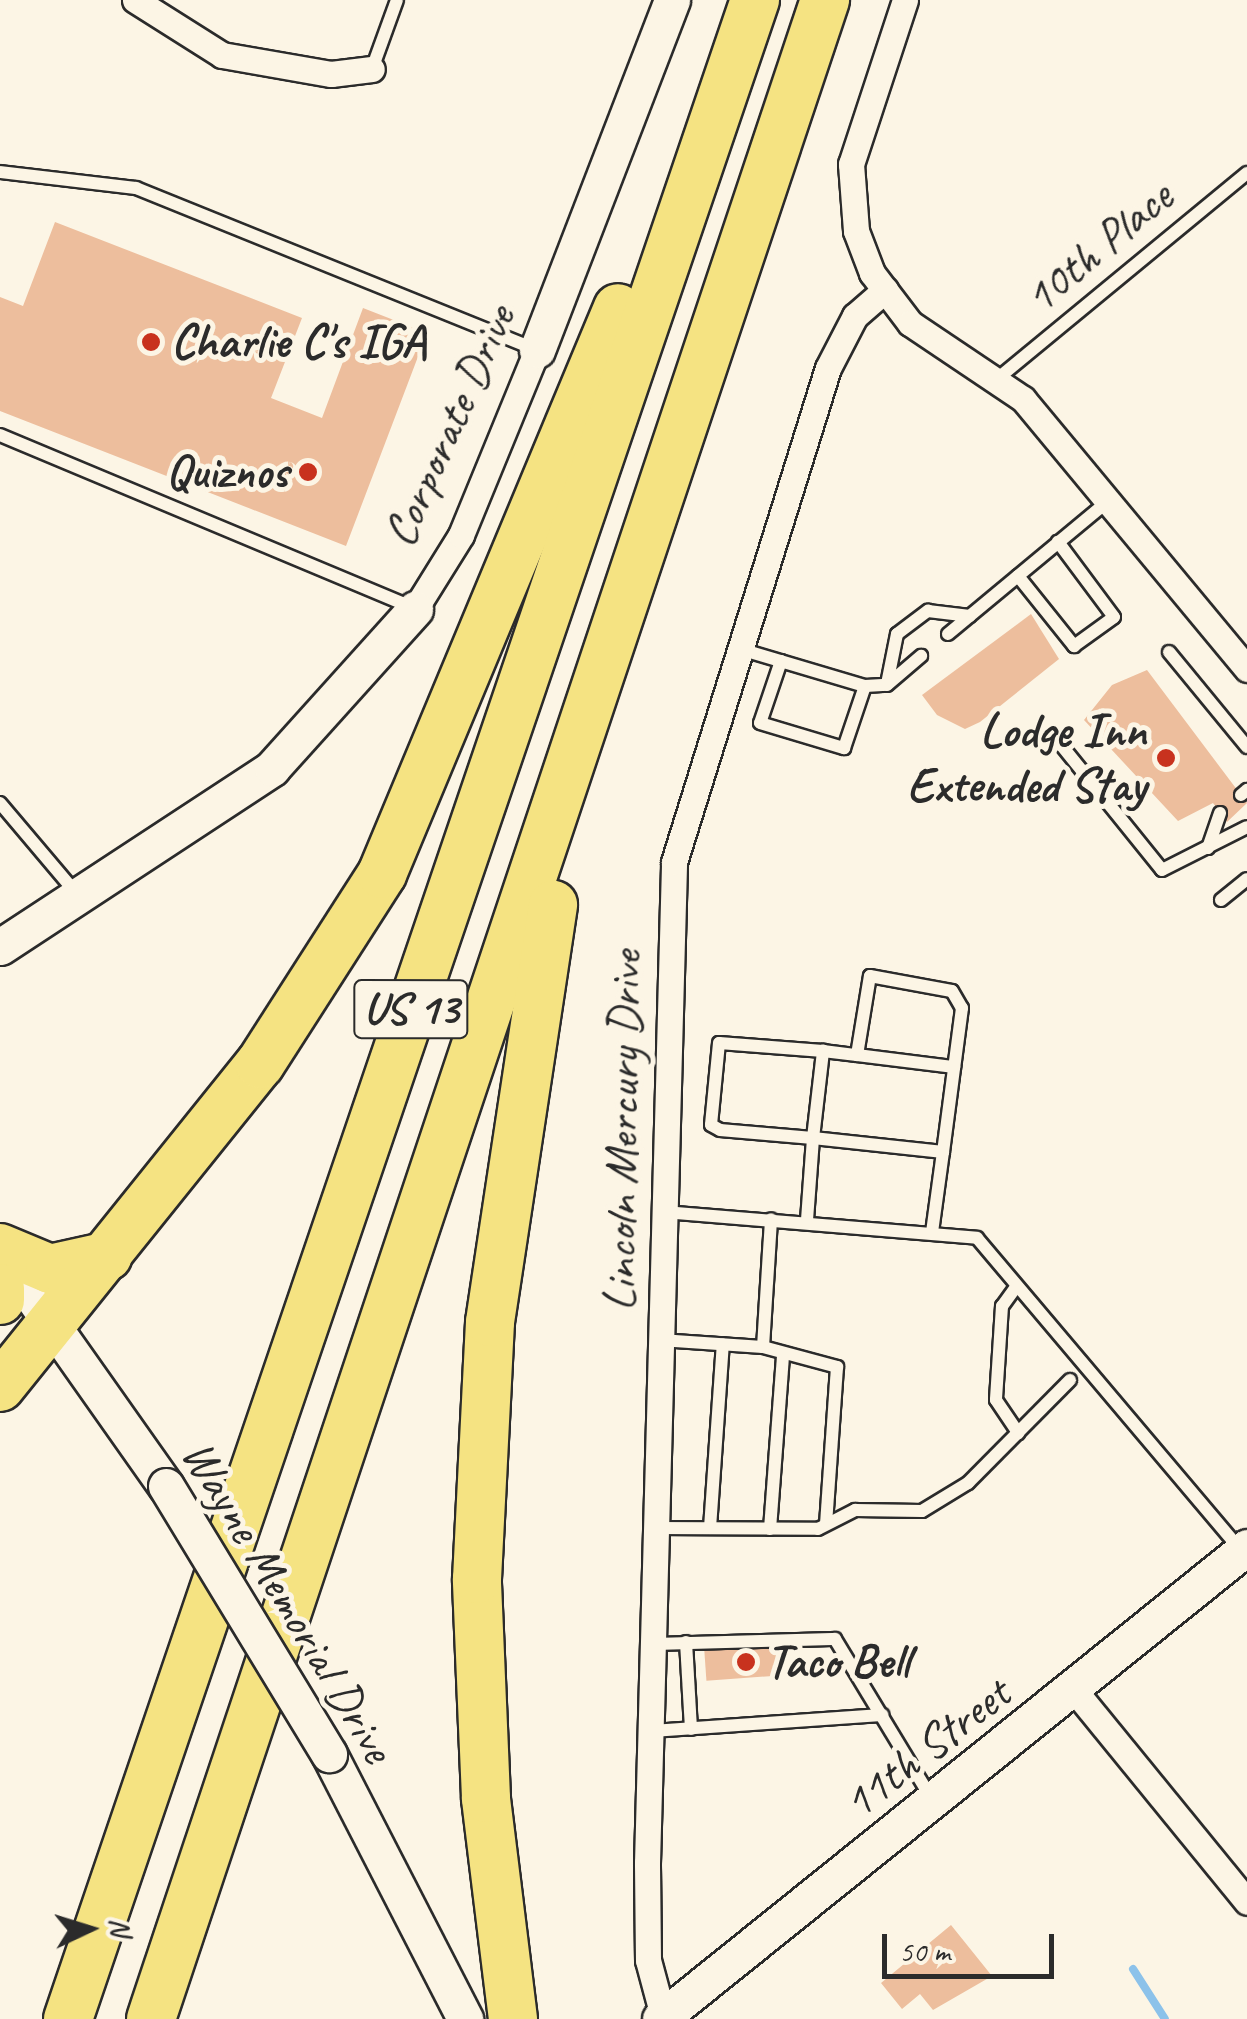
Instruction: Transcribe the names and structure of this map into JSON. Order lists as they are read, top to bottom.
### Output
{
  "streets": {
    "highway": ["US 13"],
    "street": [
      "Corporate Drive",
      "Lincoln Mercury Drive",
      "Wayne Memorial Drive",
      "11th Street"
    ],
    "lane": ["10th Place"]
  },
  "crossings": [
    ["Lincoln Mercury Drive", "11th Street"]
  ],
  "places": [
    "Charlie C's IGA",
    "Quiznos",
    "Lodge Inn Extended Stay",
    "Taco Bell"
  ],
  "scale_bar": "50 m",
  "north": "right"
}
